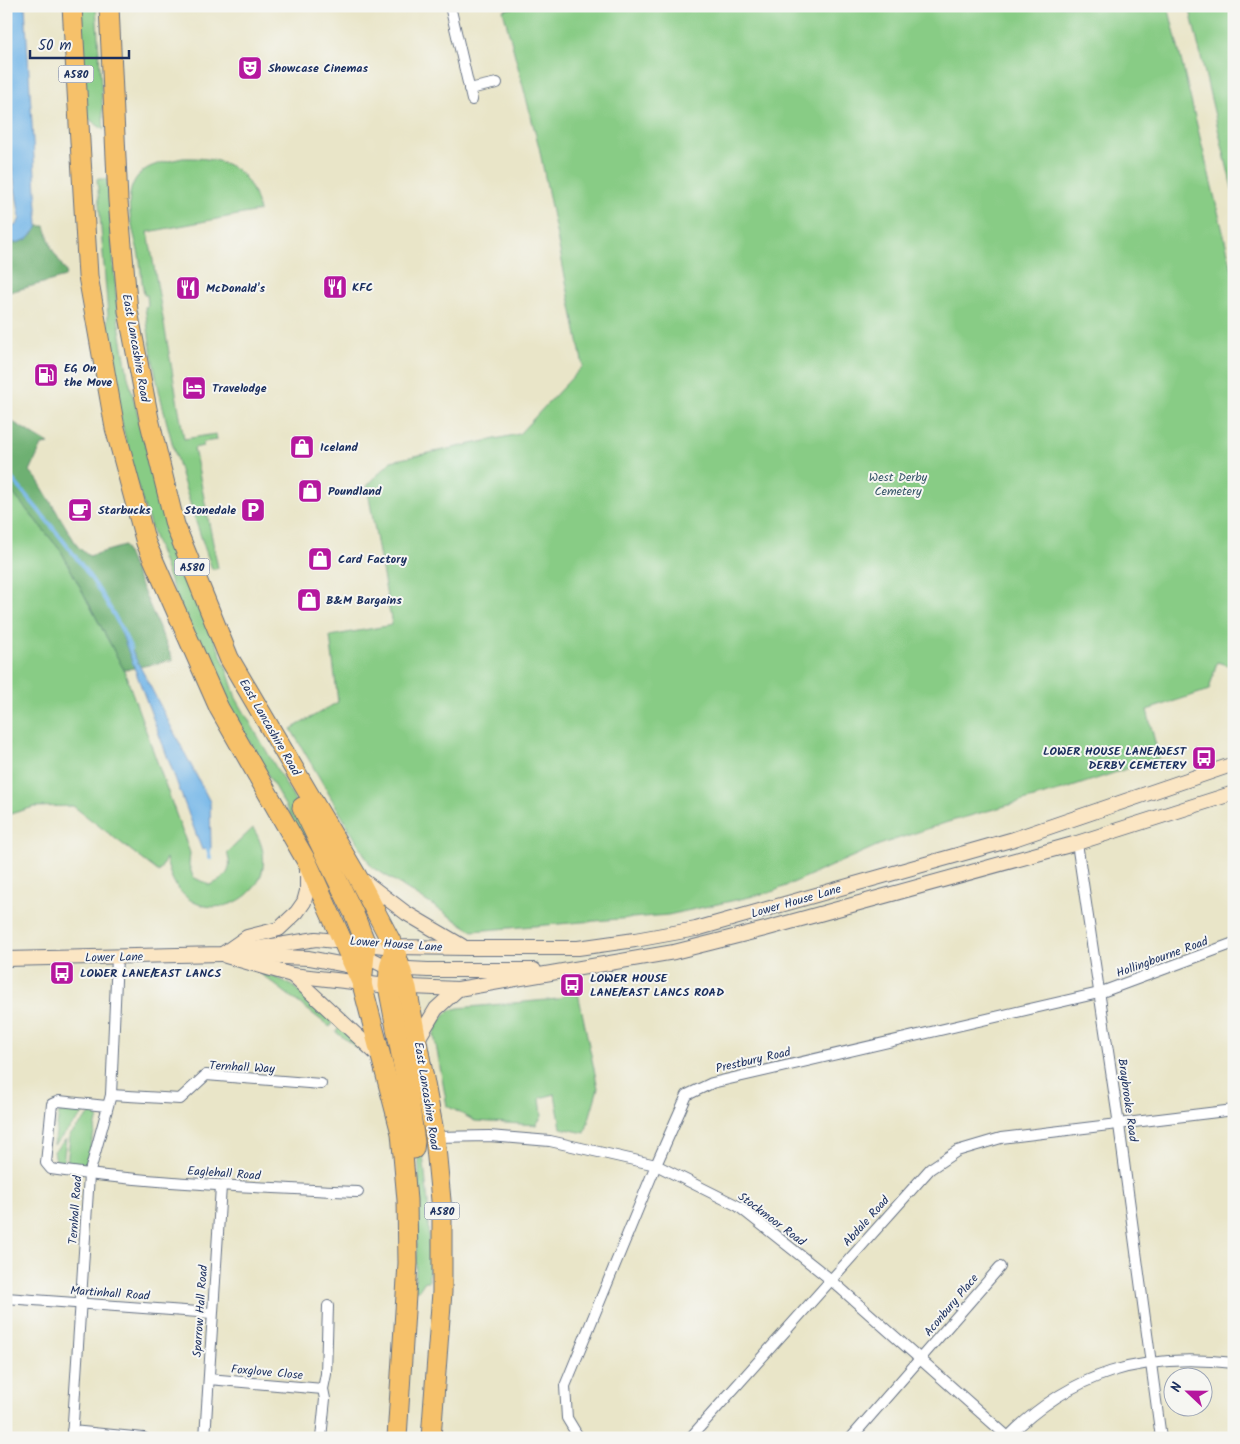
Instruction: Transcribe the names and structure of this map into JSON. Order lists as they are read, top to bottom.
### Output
{
  "streets": {
    "highway": ["A580", "East Lancashire Road"],
    "street": [
      "Lower House Lane",
      "Lower Lane",
      "Hollingbourne Road",
      "Prestbury Road",
      "Ternhall Way",
      "Braybrooke Road",
      "Eaglehall Road",
      "Ternhall Road",
      "Stockmoor Road",
      "Abdale Road",
      "Martinhall Road",
      "Aconbury Place",
      "Sparrow Hall Road",
      "Foxglove Close"
    ]
  },
  "crossings": [
    ["A580", "Lower House Lane"],
    ["A580", "Lower Lane"],
    ["East Lancashire Road", "Lower House Lane"],
    ["East Lancashire Road", "Stockmoor Road"],
    ["Lower House Lane", "Lower Lane"],
    ["Lower House Lane", "Braybrooke Road"],
    ["Lower Lane", "Ternhall Road"],
    ["Hollingbourne Road", "Prestbury Road"],
    ["Hollingbourne Road", "Braybrooke Road"],
    ["Prestbury Road", "Braybrooke Road"],
    ["Prestbury Road", "Stockmoor Road"],
    ["Ternhall Way", "Ternhall Road"],
    ["Braybrooke Road", "Abdale Road"],
    ["Eaglehall Road", "Ternhall Road"],
    ["Eaglehall Road", "Sparrow Hall Road"],
    ["Ternhall Road", "Martinhall Road"],
    ["Stockmoor Road", "Abdale Road"],
    ["Stockmoor Road", "Aconbury Place"],
    ["Martinhall Road", "Sparrow Hall Road"],
    ["Sparrow Hall Road", "Foxglove Close"]
  ],
  "parks": ["West Derby Cemetery"],
  "places": {
    "theatre": ["Showcase Cinemas"],
    "restaurant": ["KFC", "McDonald's"],
    "fuel station": ["EG On the Move"],
    "hotel": ["Travelodge"],
    "shop": [
      "Iceland",
      "Poundland",
      "Card Factory",
      "B&M Bargains"
    ],
    "cafe": ["Starbucks"],
    "parking": ["Stonedale"],
    "bus stop": ["LOWER HOUSE LANE/WEST DERBY CEMETERY", "LOWER LANE/EAST LANCS", "LOWER HOUSE LANE/EAST LANCS ROAD"]
  },
  "scale_bar": "50 m",
  "north": "left"
}
